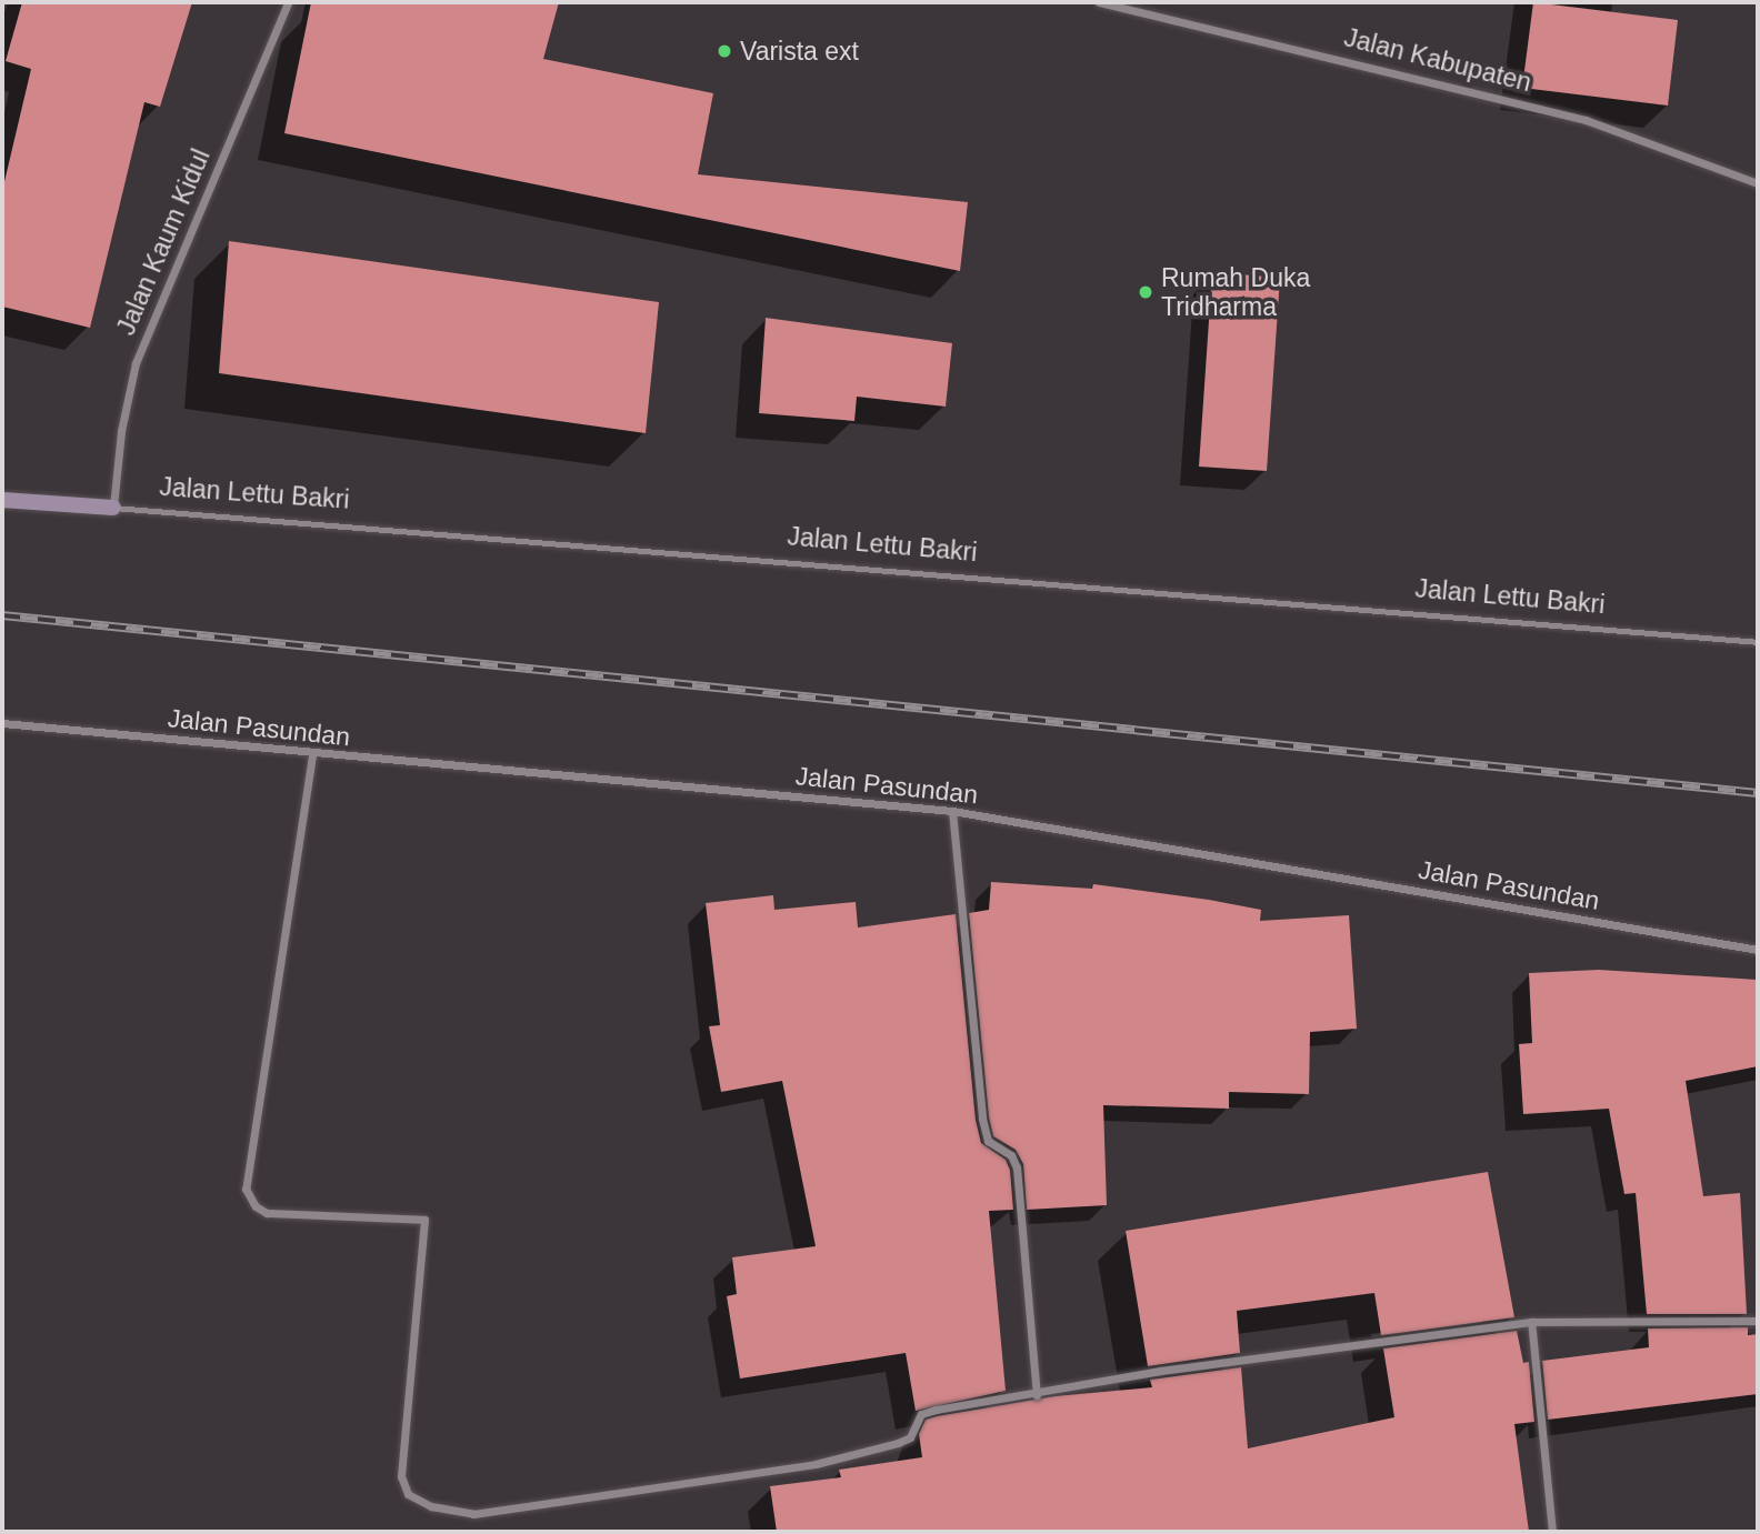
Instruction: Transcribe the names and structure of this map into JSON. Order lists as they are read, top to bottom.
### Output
{
  "streets": {
    "street": [
      "Jalan Kabupaten",
      "Jalan Kaum Kidul",
      "Jalan Lettu Bakri",
      "Jalan Pasundan"
    ]
  },
  "crossings": [
    ["Jalan Kaum Kidul", "Jalan Lettu Bakri"]
  ],
  "places": ["Varista ext", "Rumah Duka Tridharma"]
}
